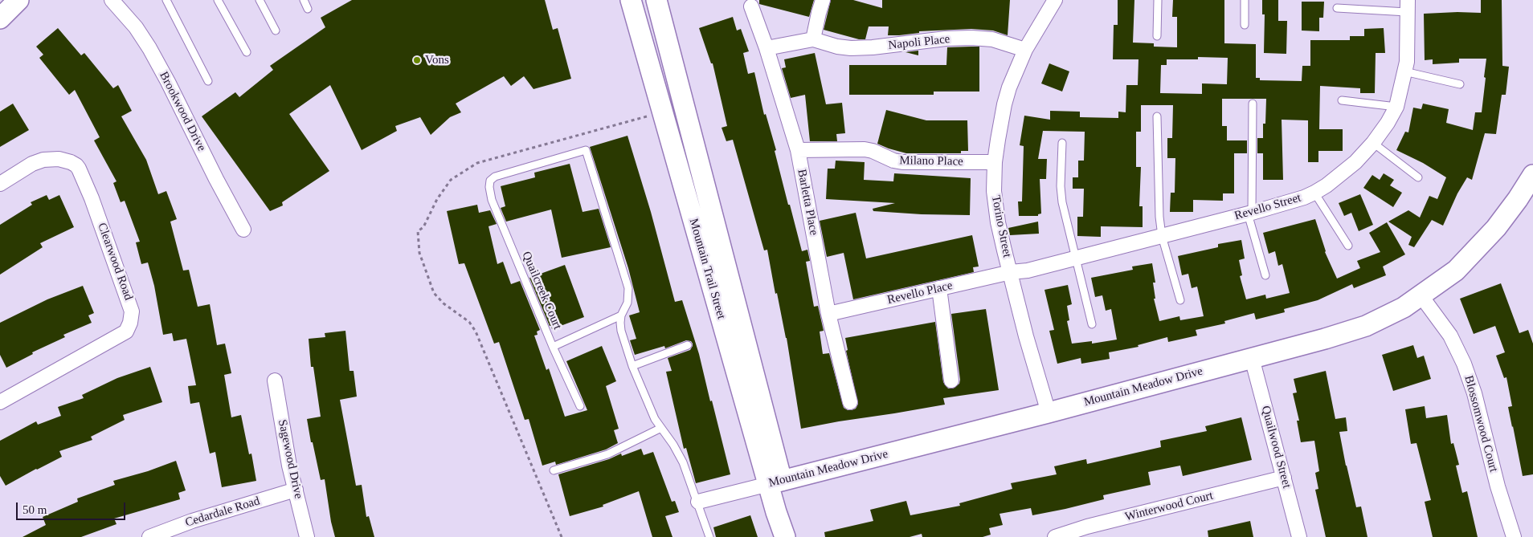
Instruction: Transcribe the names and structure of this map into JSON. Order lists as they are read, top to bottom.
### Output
{
  "streets": {
    "street": [
      "Napoli Place",
      "Brookwood Drive",
      "Milano Place",
      "Barletta Place",
      "Revello Street",
      "Torino Street",
      "Clearwood Road",
      "Mountain Trail Street",
      "Revello Place",
      "Mountain Meadow Drive",
      "Blossomwood Court",
      "Quailwood Street",
      "Sagewood Drive",
      "Winterwood Court",
      "Cedardale Road"
    ],
    "lane": ["Quailcreek Court"]
  },
  "crossings": [
    ["Napoli Place", "Torino Street"],
    ["Milano Place", "Barletta Place"],
    ["Milano Place", "Torino Street"],
    ["Barletta Place", "Revello Place"],
    ["Revello Street", "Torino Street"],
    ["Revello Street", "Revello Place"],
    ["Torino Street", "Revello Place"],
    ["Torino Street", "Mountain Meadow Drive"],
    ["Mountain Trail Street", "Mountain Meadow Drive"],
    ["Mountain Meadow Drive", "Blossomwood Court"],
    ["Mountain Meadow Drive", "Quailwood Street"],
    ["Quailwood Street", "Winterwood Court"],
    ["Sagewood Drive", "Cedardale Road"]
  ],
  "places": ["Vons"],
  "scale_bar": "50 m"
}
